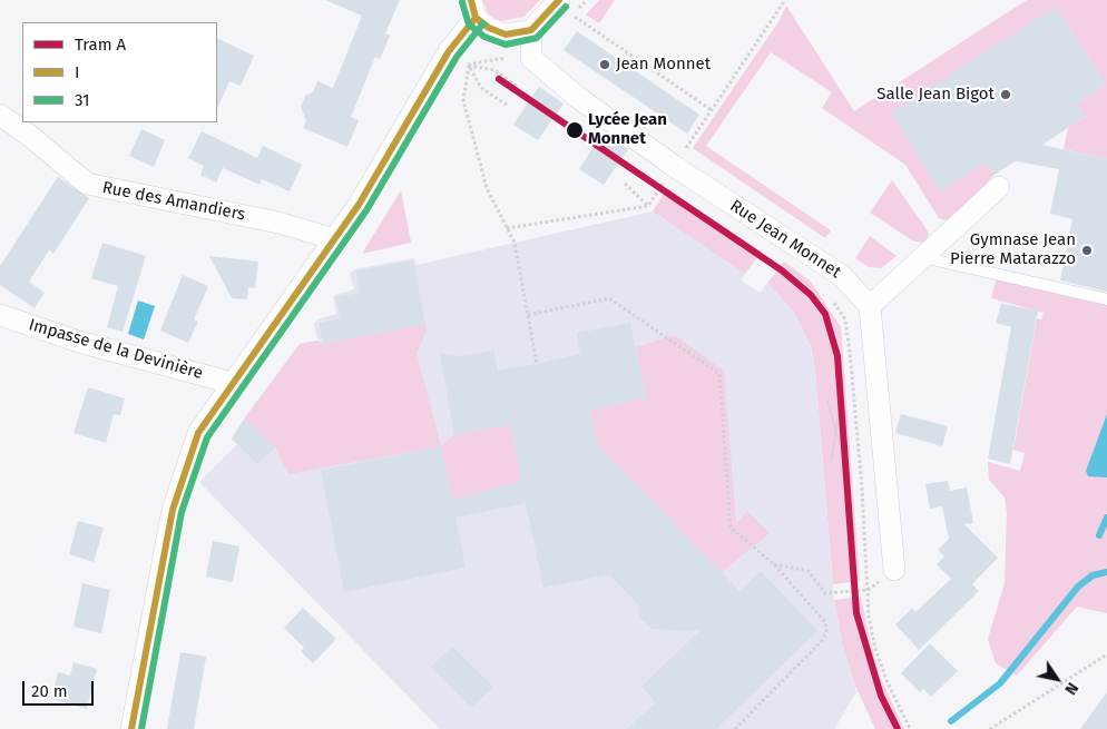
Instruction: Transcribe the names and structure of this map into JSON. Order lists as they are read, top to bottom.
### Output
{
  "streets": {
    "street": ["Rue des Amandiers", "Rue Jean Monnet", "Impasse de la Devinière"]
  },
  "places": [
    "Jean Monnet",
    "Salle Jean Bigot",
    "Lycée Jean Monnet",
    "Gymnase Jean Pierre Matarazzo"
  ],
  "lines": ["transit line I", "transit line 31", "tram line A"],
  "legend": ["Tram A", "I", "31"],
  "scale_bar": "20 m",
  "north": "bottom right"
}
